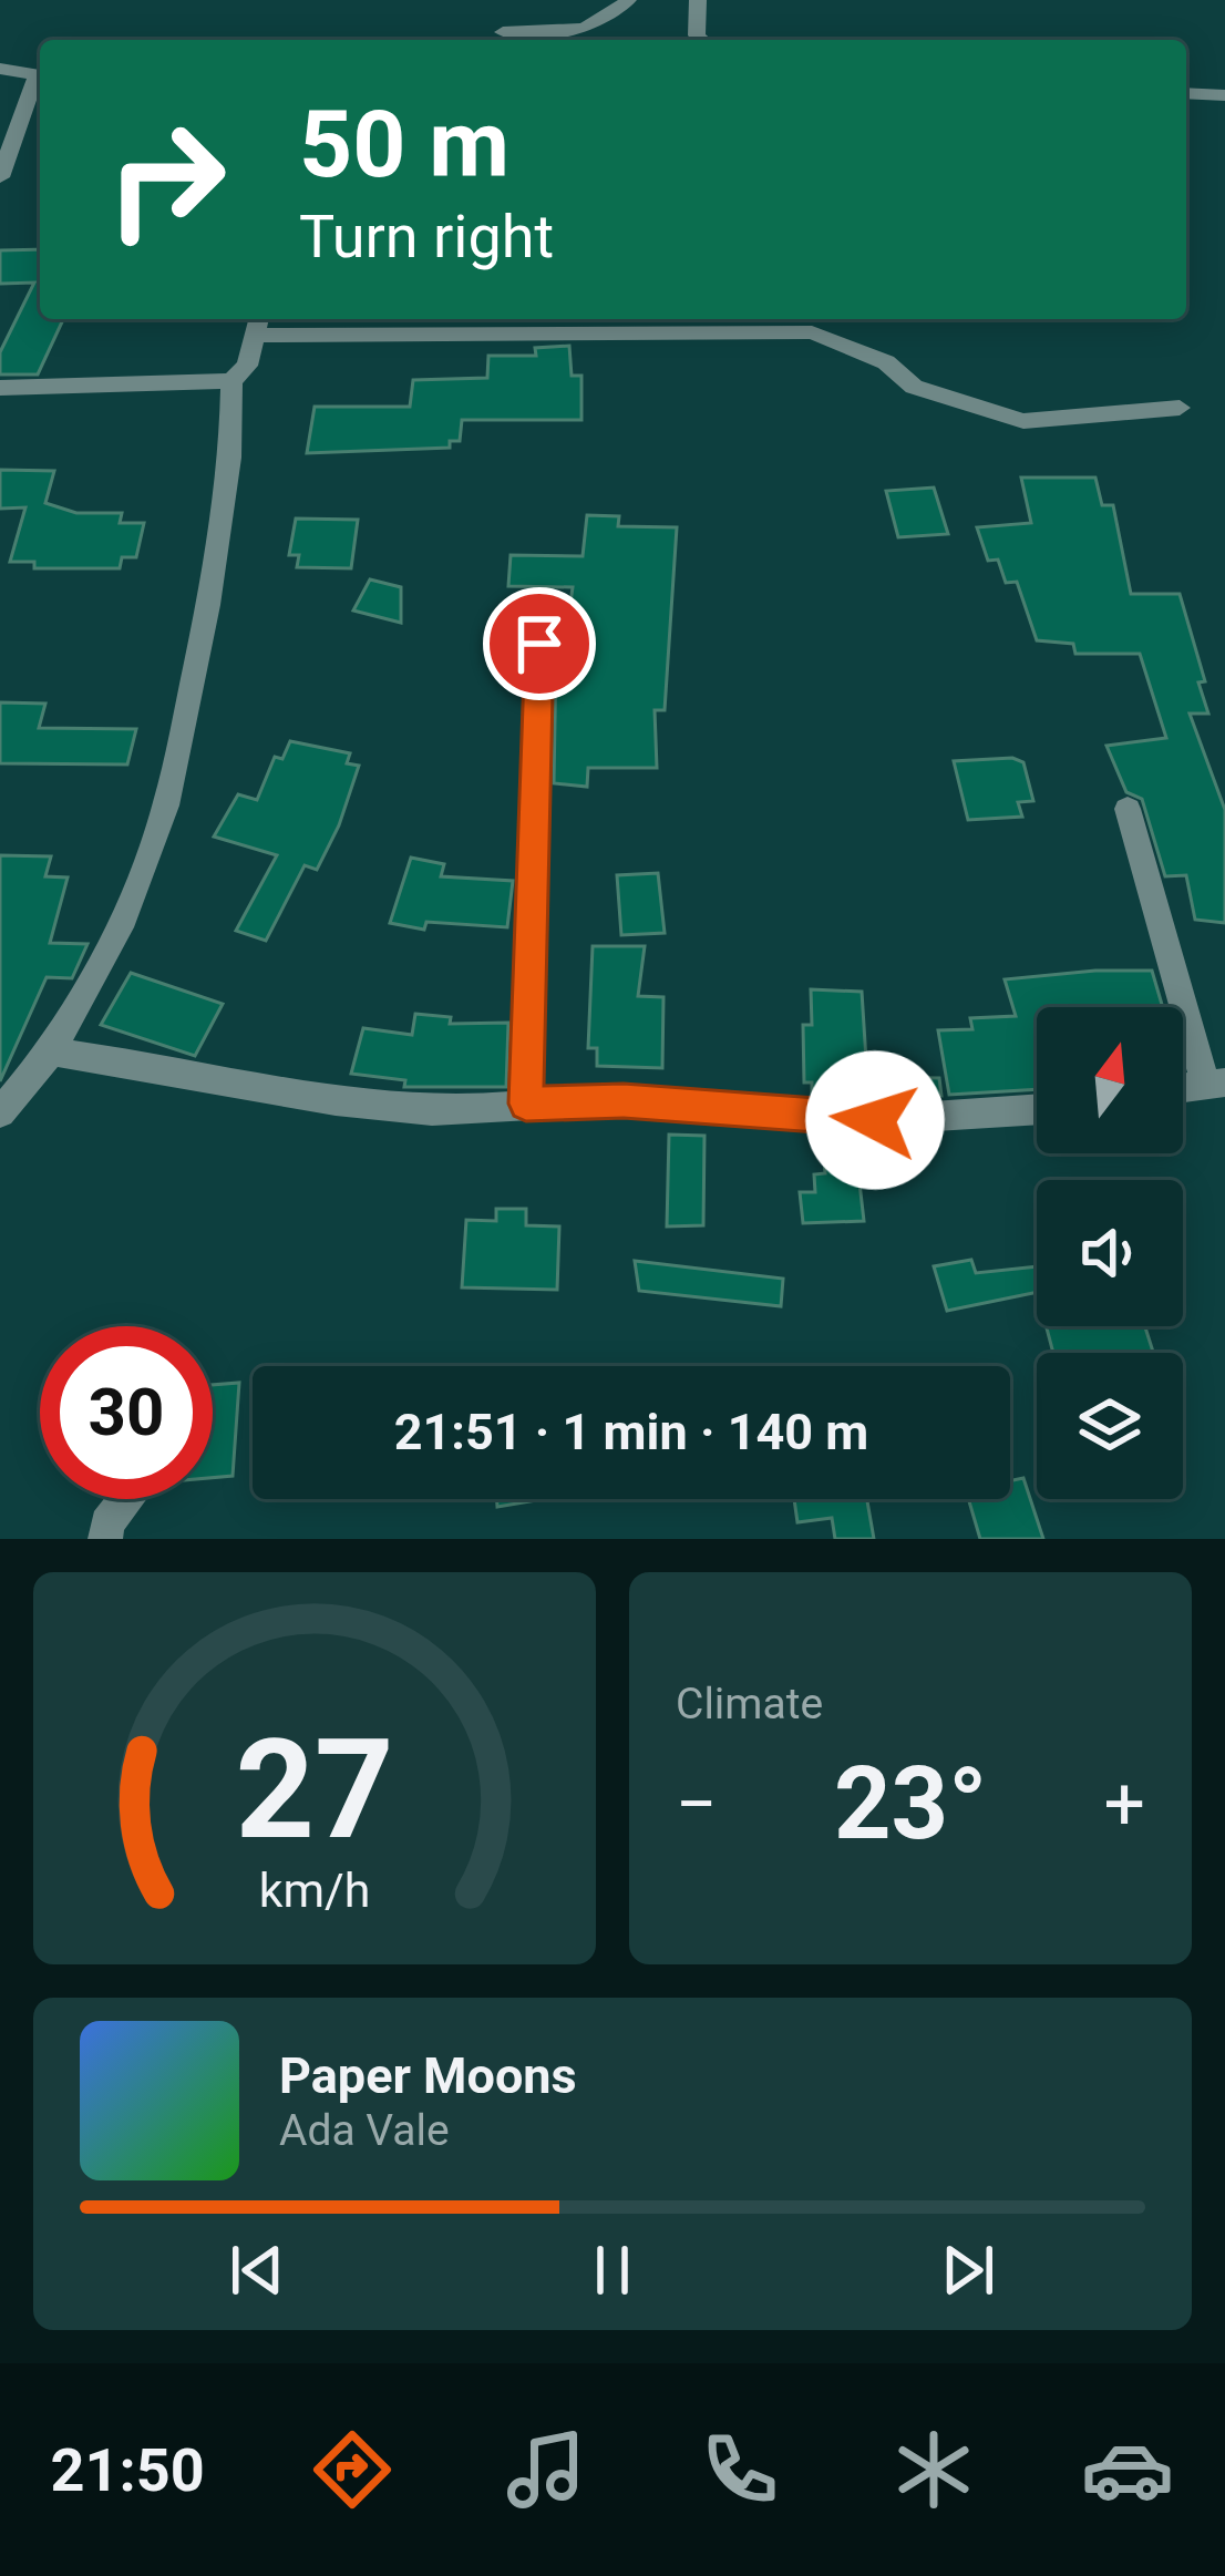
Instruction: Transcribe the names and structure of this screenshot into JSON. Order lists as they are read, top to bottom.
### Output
{
  "north": "top",
  "page": {
    "turn": ["50 m", "Turn right"],
    "limit": "30",
    "trip": "21:51 · 1 min · 140 m",
    "tile": "Climate",
    "heat": ["−", "23°", "+"],
    "song": ["Paper Moons", "Ada Vale"],
    "tabs": "21:50",
    "gauge": ["27", "km/h"]
  }
}
